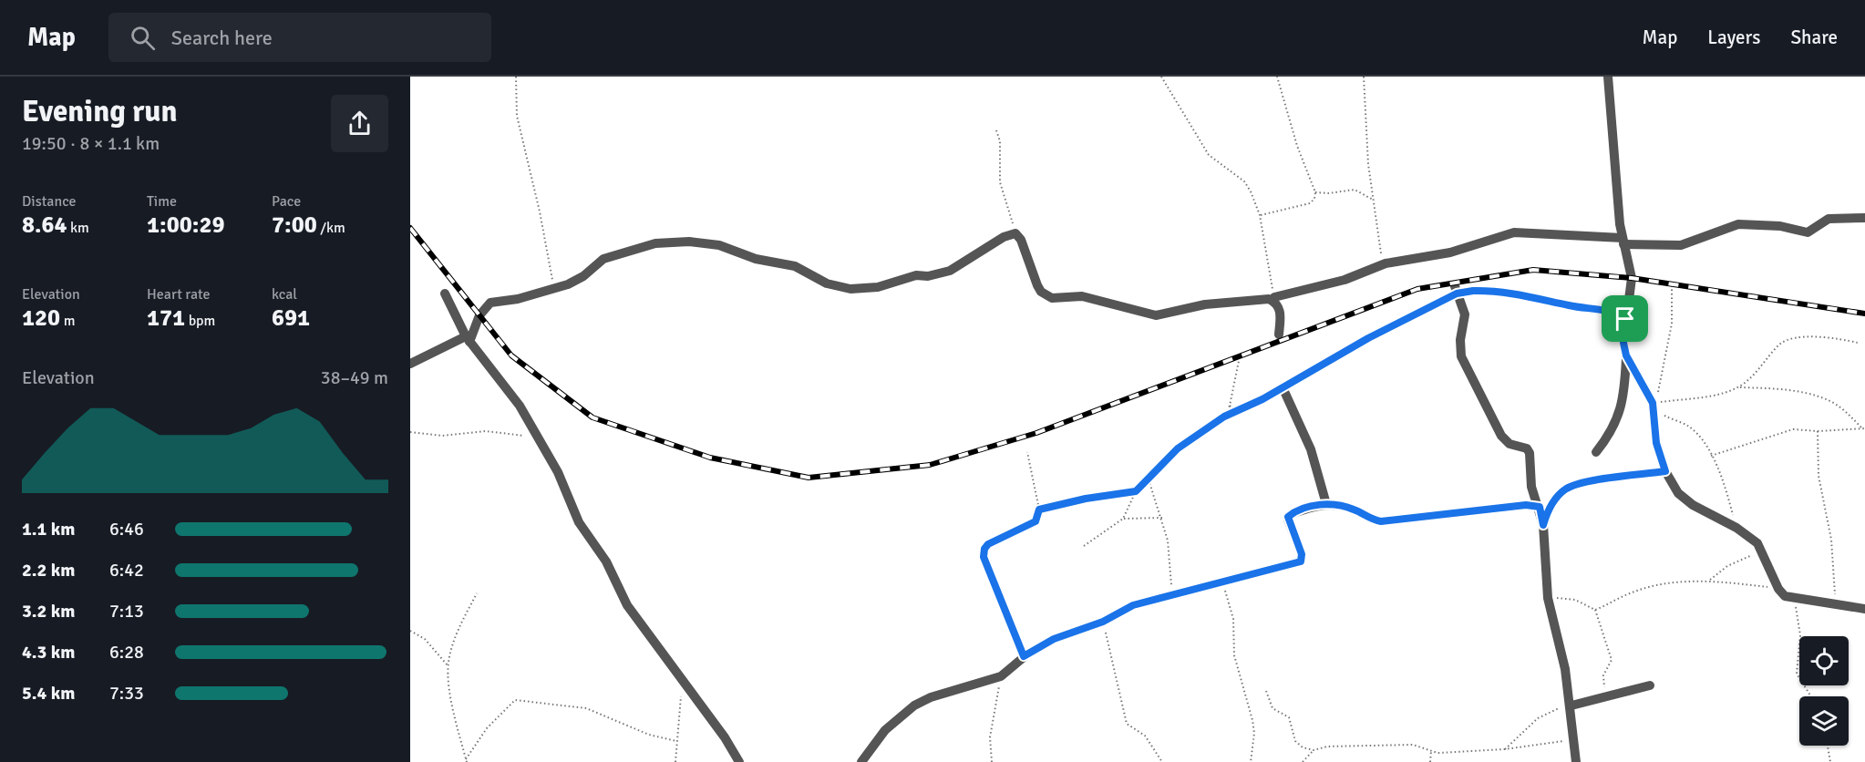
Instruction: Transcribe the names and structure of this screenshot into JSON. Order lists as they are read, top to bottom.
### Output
{
  "page": {
    "header": "Map",
    "search": "Search here",
    "nav": ["Map", "Layers", "Share"],
    "heading": ["Evening run", "19:50 · 8 × 1.1 km"],
    "stats": [
      ["Distance", "8.64 km"],
      ["Time", "1:00:29"],
      ["Pace", "7:00 /km"],
      ["Elevation", "120 m"],
      ["Heart rate", "171 bpm"],
      ["kcal", "691"]
    ],
    "chart": ["Elevation", "38–49 m"],
    "list": [
      {
        "name": "1.1 km",
        "note": "6:46"
      },
      {
        "name": "2.2 km",
        "note": "6:42"
      },
      {
        "name": "3.2 km",
        "note": "7:13"
      },
      {
        "name": "4.3 km",
        "note": "6:28"
      },
      {
        "name": "5.4 km",
        "note": "7:33"
      }
    ]
  }
}
